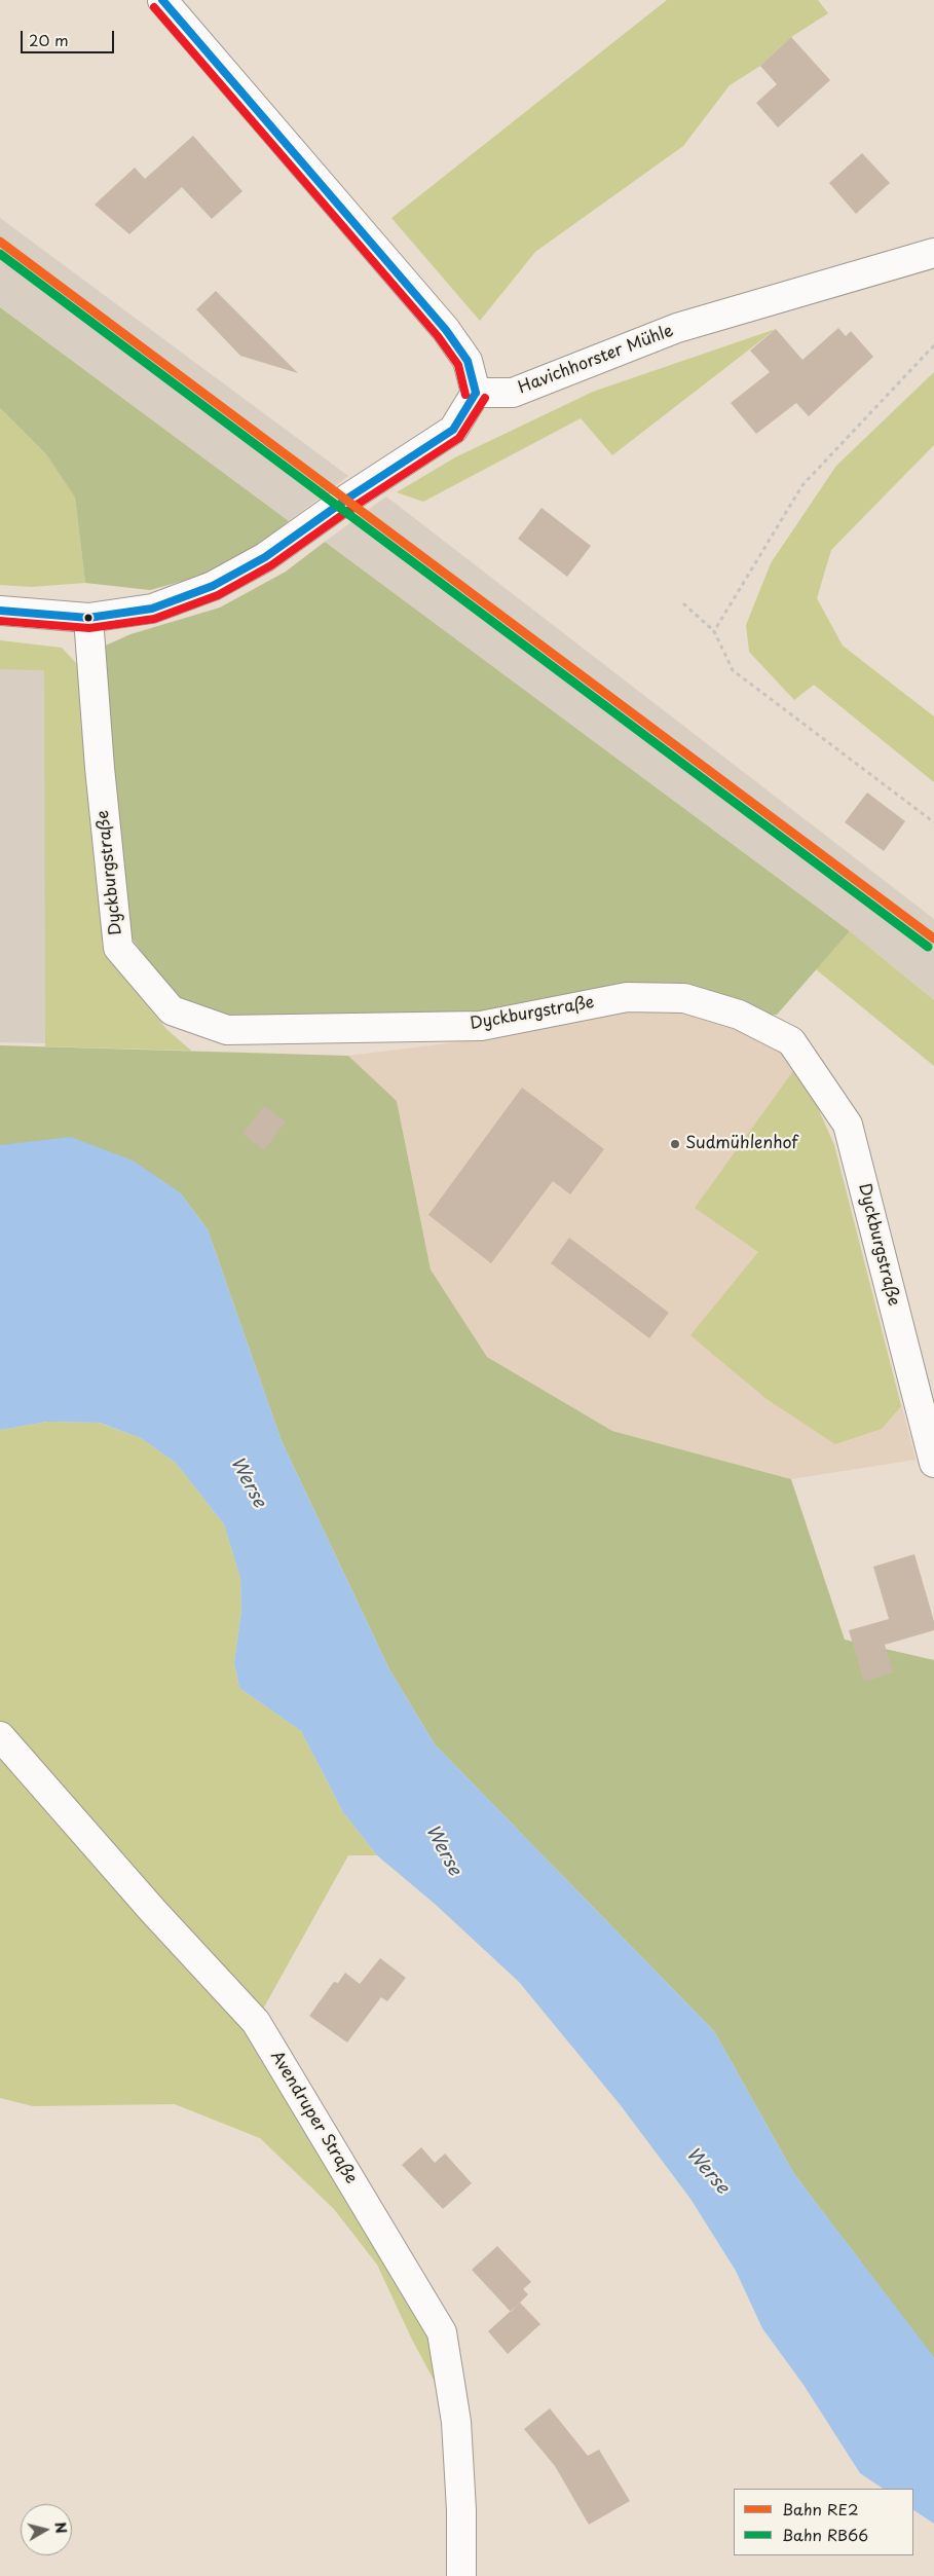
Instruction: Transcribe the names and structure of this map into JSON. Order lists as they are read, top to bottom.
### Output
{
  "streets": {
    "street": ["Havichhorster Mühle", "Dyckburgstraße", "Avendruper Straße"]
  },
  "water": ["Werse"],
  "places": ["Sudmühlenhof"],
  "lines": ["rail line RE2", "rail line RB66"],
  "legend": ["Bahn RE2", "Bahn RB66"],
  "scale_bar": "20 m",
  "north": "right"
}
